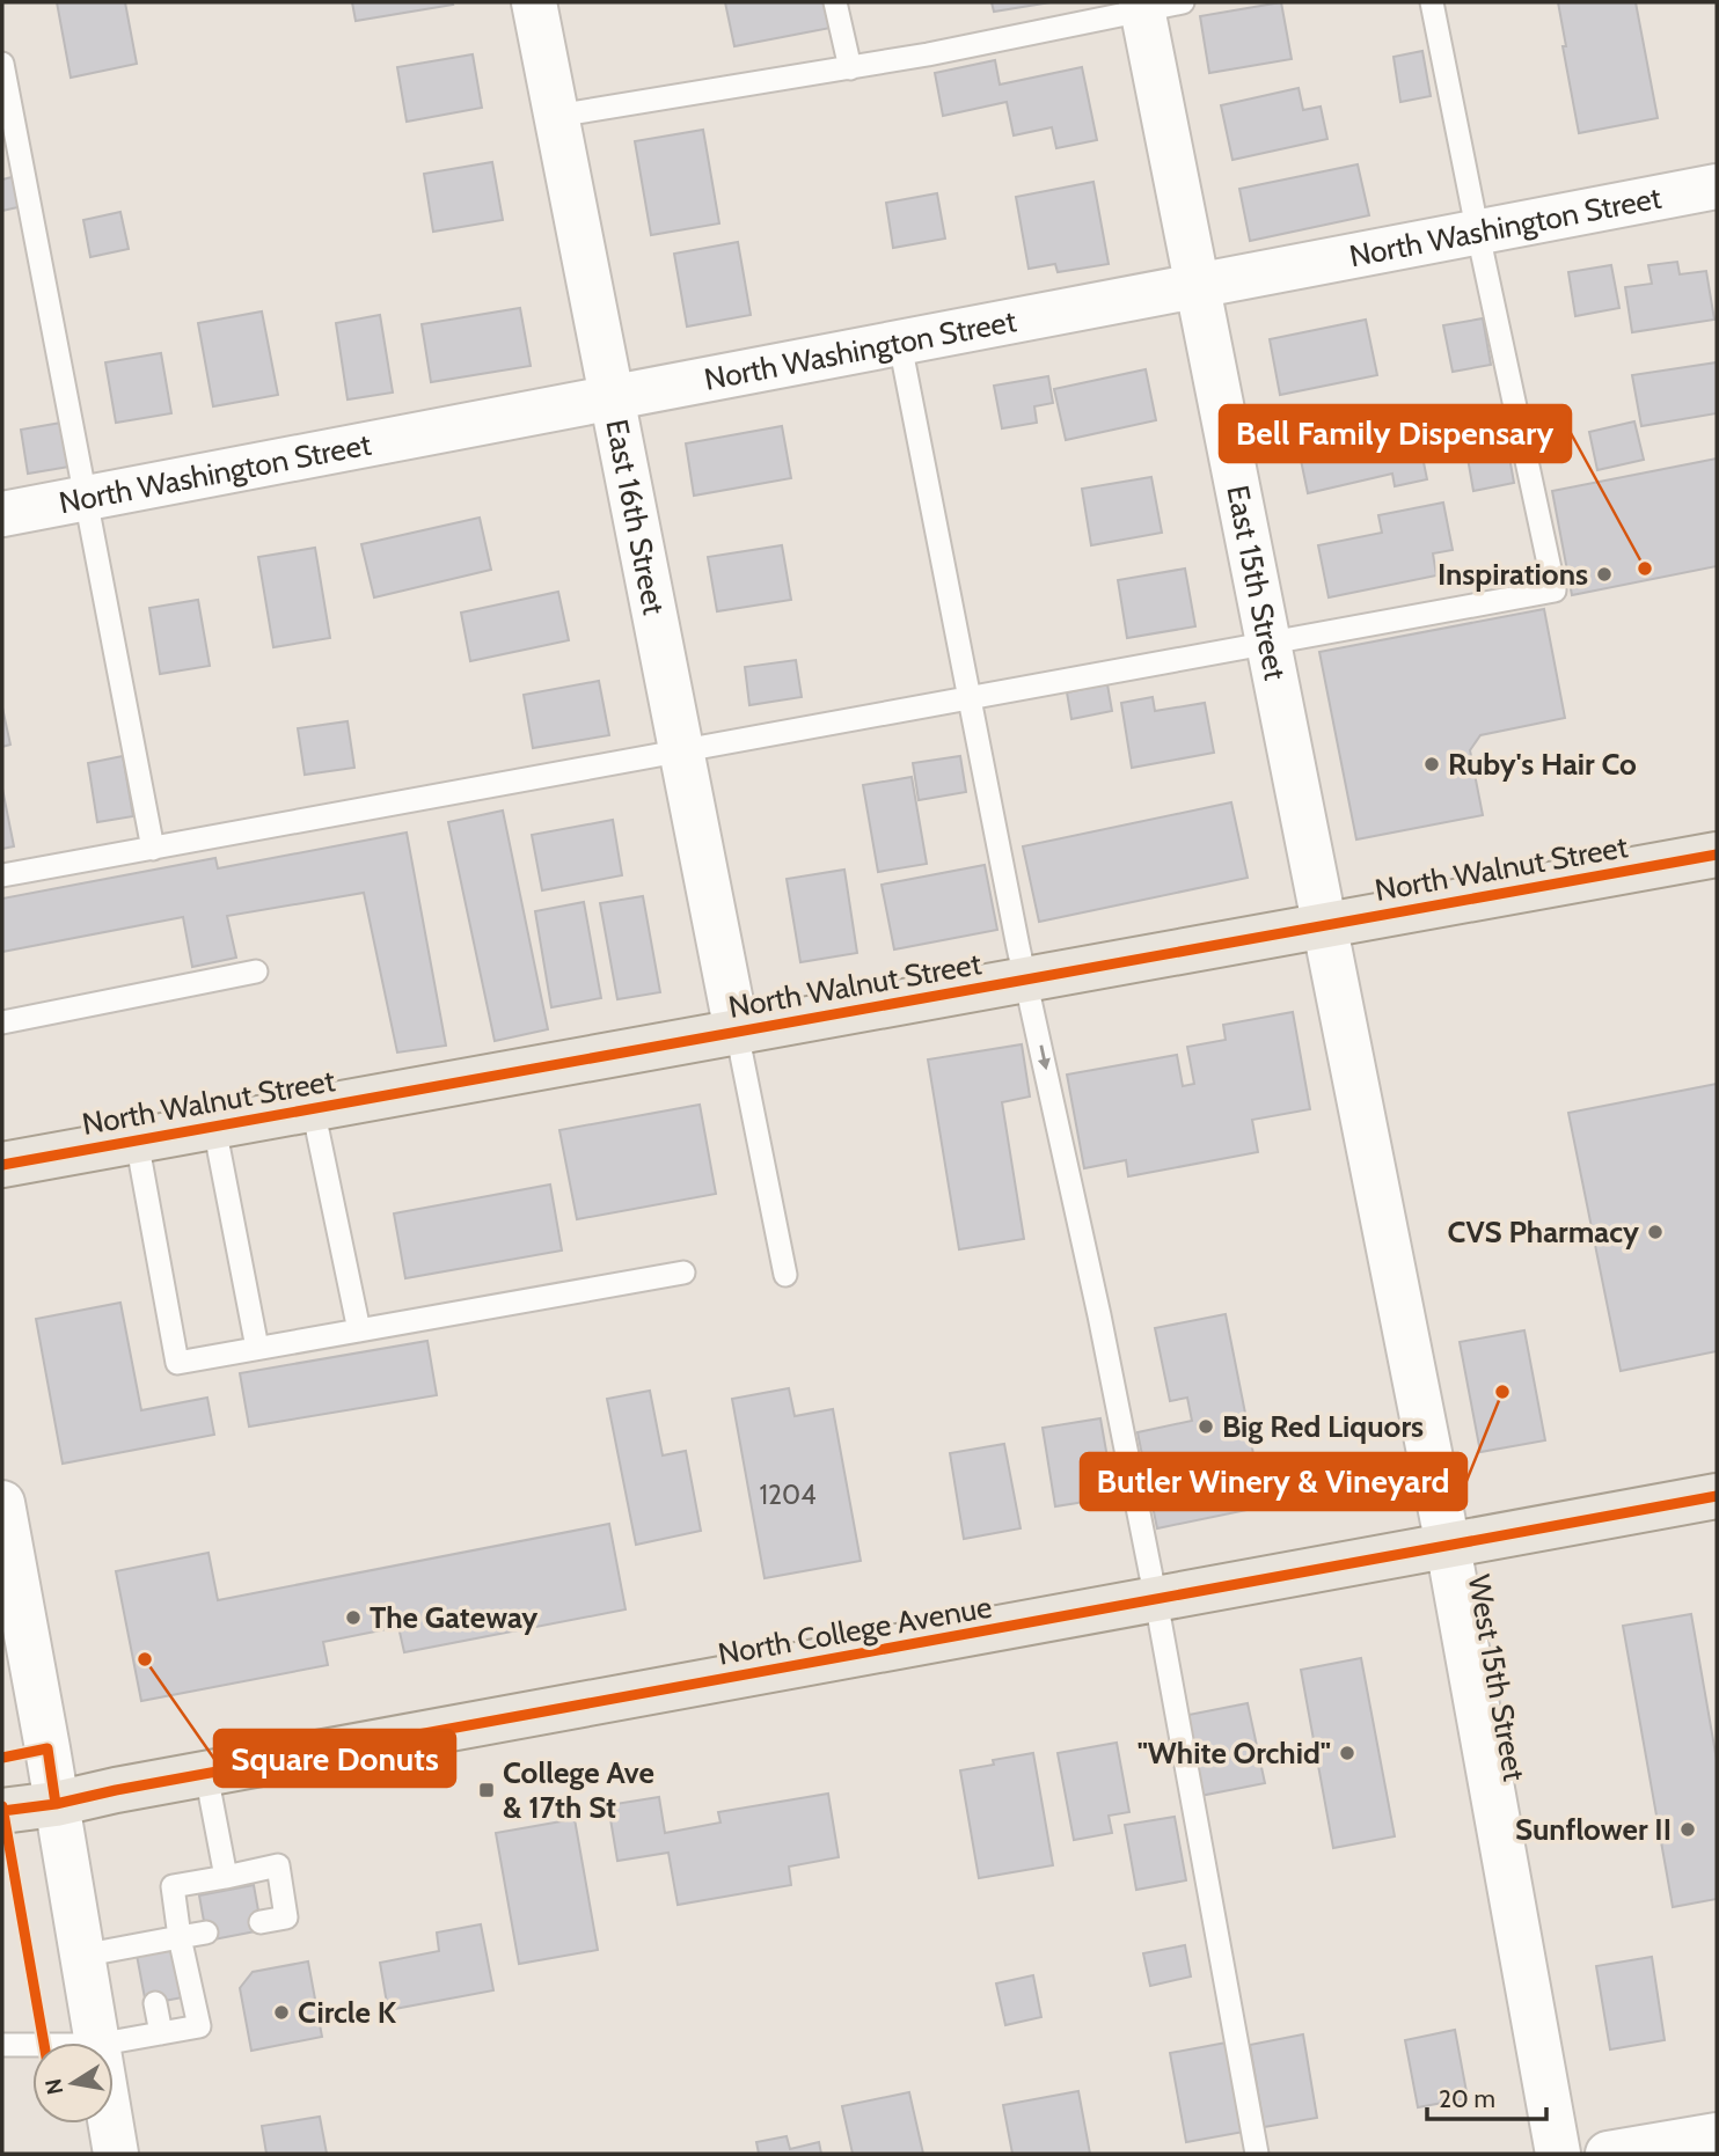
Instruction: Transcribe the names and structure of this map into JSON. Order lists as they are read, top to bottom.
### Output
{
  "streets": {
    "main road": ["North Walnut Street", "North College Avenue"],
    "street": [
      "North Washington Street",
      "East 16th Street",
      "East 15th Street",
      "West 15th Street"
    ]
  },
  "crossings": [
    ["North Washington Street", "East 16th Street"],
    ["North Washington Street", "East 15th Street"],
    ["East 16th Street", "North Walnut Street"],
    ["East 15th Street", "North Walnut Street"],
    ["East 15th Street", "West 15th Street"],
    ["North Walnut Street", "West 15th Street"],
    ["North College Avenue", "West 15th Street"]
  ],
  "places": {
    "other": [
      "Bell Family Dispensary",
      "Inspirations",
      "Ruby's Hair Co",
      "CVS Pharmacy",
      "Butler Winery & Vineyard",
      "Big Red Liquors",
      "The Gateway",
      "Square Donuts",
      "\"White Orchid\"",
      "Sunflower II",
      "Circle K"
    ],
    "transit": ["College Ave & 17th St"]
  },
  "house_numbers": ["1204"],
  "scale_bar": "20 m",
  "north": "left"
}
